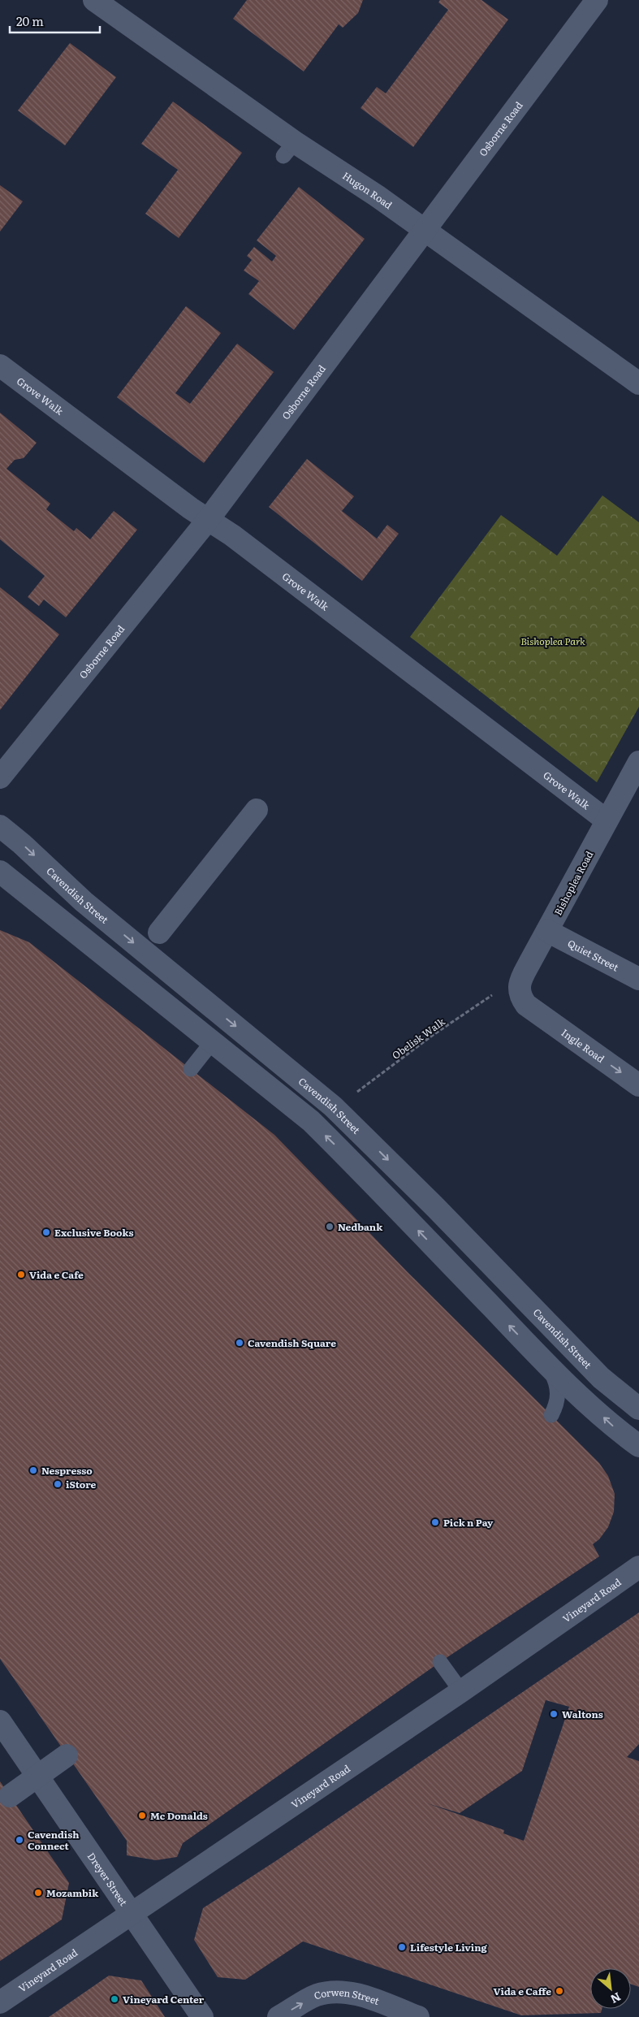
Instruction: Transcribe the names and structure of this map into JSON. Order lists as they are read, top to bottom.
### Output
{
  "streets": {
    "street": [
      "Osborne Road",
      "Hugon Road",
      "Grove Walk",
      "Bishoplea Road",
      "Cavendish Street",
      "Quiet Street",
      "Ingle Road",
      "Vineyard Road",
      "Dreyer Street",
      "Corwen Street"
    ],
    "path": ["Obelisk Walk"]
  },
  "crossings": [
    ["Osborne Road", "Hugon Road"],
    ["Osborne Road", "Grove Walk"],
    ["Grove Walk", "Bishoplea Road"],
    ["Bishoplea Road", "Quiet Street"],
    ["Bishoplea Road", "Ingle Road"],
    ["Vineyard Road", "Dreyer Street"]
  ],
  "one_way": ["Ingle Road", "Corwen Street"],
  "parks": ["Bishoplea Park"],
  "places": [
    "Nedbank",
    "Exclusive Books",
    "Vida e Cafe",
    "Cavendish Square",
    "Nespresso",
    "iStore",
    "Pick n Pay",
    "Waltons",
    "Mc Donalds",
    "Cavendish Connect",
    "Mozambik",
    "Lifestyle Living",
    "Vida e Caffe",
    "Vineyard Center"
  ],
  "scale_bar": "20 m",
  "north": "bottom right"
}
